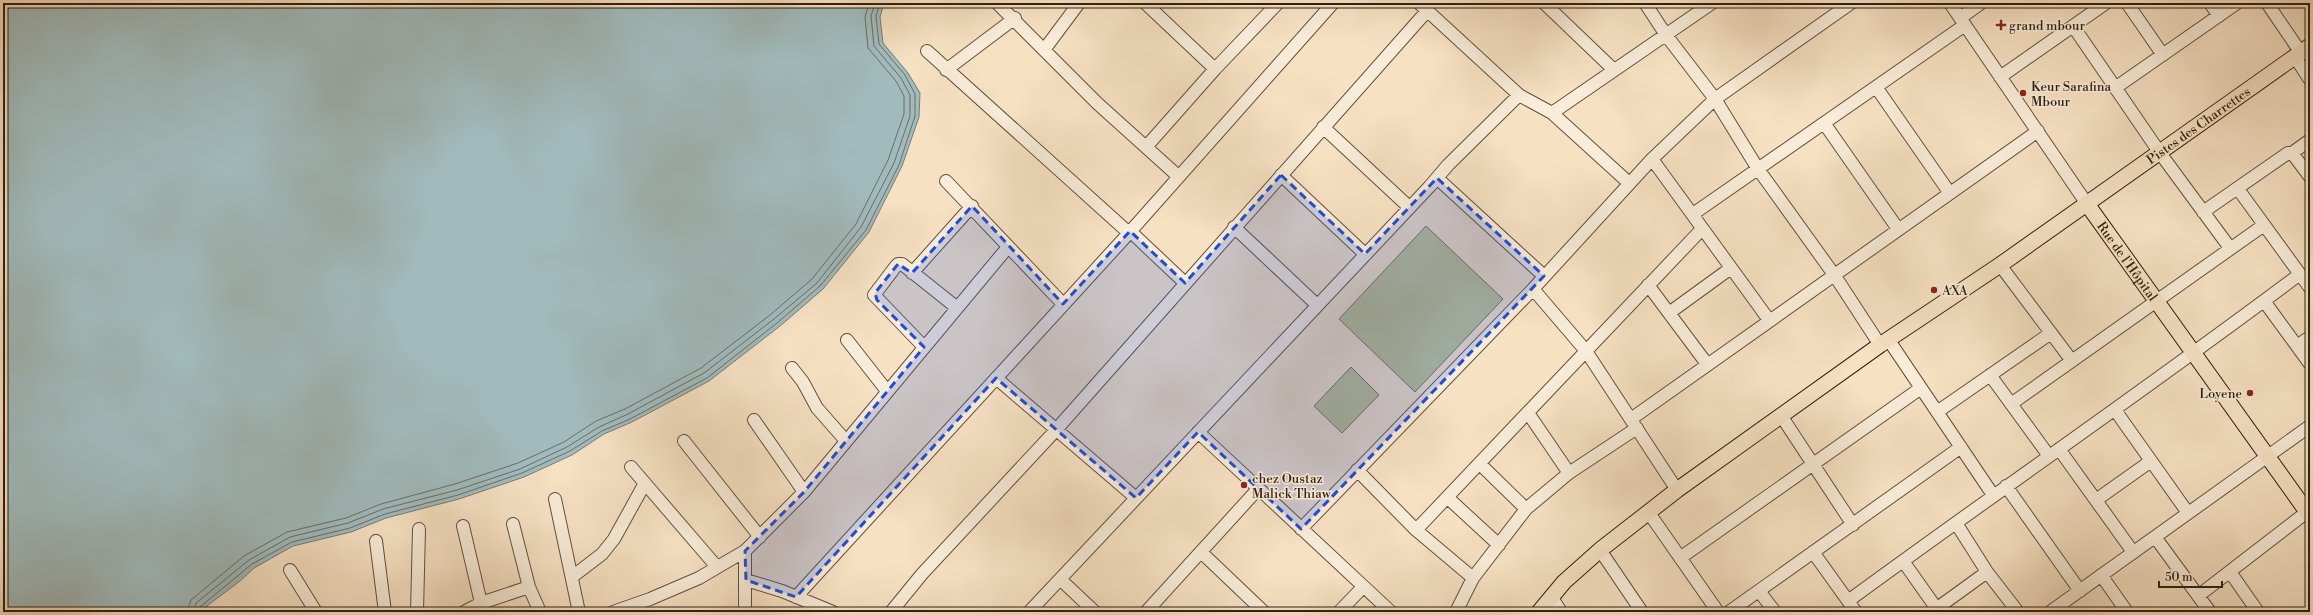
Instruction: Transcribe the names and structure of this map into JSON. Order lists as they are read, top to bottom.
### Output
{
  "streets": {
    "main road": ["Pistes des Charrettes", "Rue de l'Hôpital"]
  },
  "crossings": [
    ["Pistes des Charrettes", "Rue de l'Hôpital"]
  ],
  "places": {
    "health": ["grand mbour"],
    "other": [
      "Keur Sarafina Mbour",
      "AXA",
      "Loyene",
      "chez Oustaz Malick Thiaw"
    ]
  },
  "scale_bar": "50 m"
}
